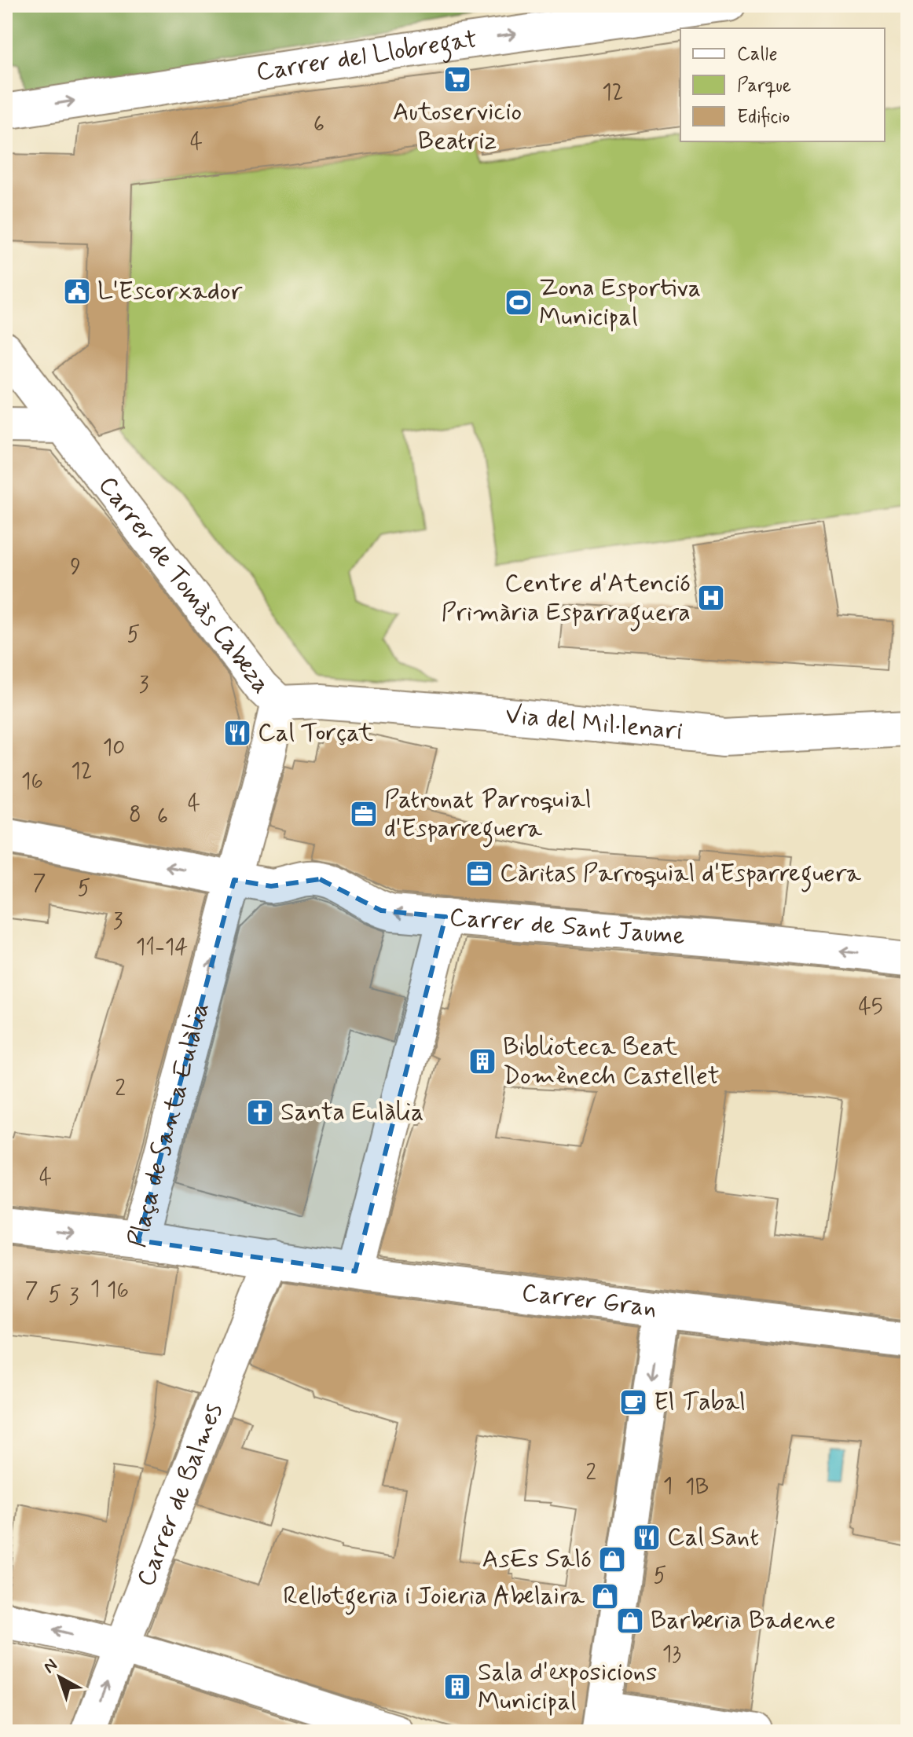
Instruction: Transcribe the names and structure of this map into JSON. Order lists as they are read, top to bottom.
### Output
{
  "streets": {
    "street": [
      "Carrer del Llobregat",
      "Carrer de Tomàs Cabeza",
      "Via del Mil·lenari",
      "Carrer de Sant Jaume",
      "Plaça de Santa Eulàlia",
      "Carrer Gran",
      "Carrer de Balmes"
    ]
  },
  "crossings": [
    ["Carrer de Tomàs Cabeza", "Via del Mil·lenari"],
    ["Carrer de Tomàs Cabeza", "Carrer de Sant Jaume"],
    ["Carrer de Tomàs Cabeza", "Plaça de Santa Eulàlia"],
    ["Carrer de Sant Jaume", "Plaça de Santa Eulàlia"],
    ["Plaça de Santa Eulàlia", "Carrer Gran"],
    ["Plaça de Santa Eulàlia", "Carrer de Balmes"],
    ["Carrer Gran", "Carrer de Balmes"]
  ],
  "one_way": ["Carrer del Llobregat", "Carrer de Sant Jaume"],
  "places": {
    "supermarket": ["Autoservicio Beatriz"],
    "public building": ["L'Escorxador"],
    "sports": ["Zona Esportiva Municipal"],
    "hospital": ["Centre d'Atenció Primària Esparraguera"],
    "restaurant": ["Cal Torçat", "Cal Sant"],
    "office": ["Patronat Parroquial d'Esparreguera", "Càritas Parroquial d'Esparreguera"],
    "building": ["Biblioteca Beat Domènech Castellet", "Sala d'exposicions Municipal"],
    "church": ["Santa Eulàlia"],
    "cafe": ["El Tabal"],
    "shop": ["AsEs Saló", "Rellotgeria i Joieria Abelaira", "Barberia Badene"]
  },
  "house_numbers": [
    "12",
    "6",
    "4",
    "9",
    "5",
    "3",
    "10",
    "12",
    "16",
    "4",
    "8",
    "6",
    "7",
    "5",
    "3",
    "11-14",
    "45",
    "2",
    "4",
    "1",
    "7",
    "16",
    "5",
    "3",
    "2",
    "1",
    "1B",
    "5",
    "13"
  ],
  "legend": ["Calle", "Parque", "Edificio"],
  "north": "top left"
}
